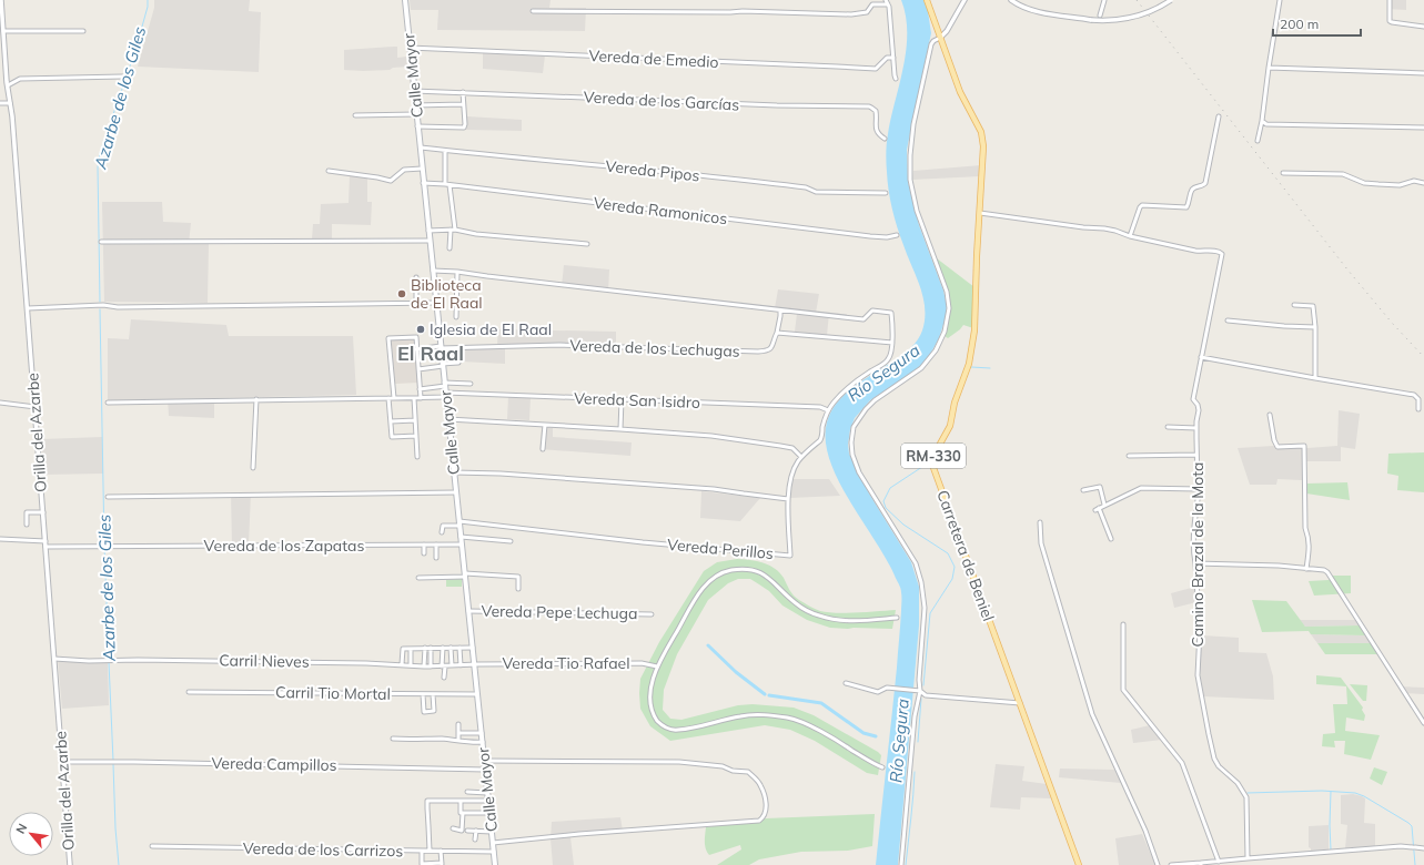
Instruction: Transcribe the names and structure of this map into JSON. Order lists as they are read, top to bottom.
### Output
{
  "streets": {
    "main road": ["Calle Mayor", "RM-330", "Carretera de Beniel"],
    "street": [
      "Vereda de Emedio",
      "Vereda de los Garcías",
      "Vereda Pipos",
      "Vereda Ramonicos",
      "Vereda de los Lechugas",
      "Vereda San Isidro",
      "Orilla del Azarbe",
      "Vereda de los Zapatas",
      "Vereda Perillos",
      "Camino Brazal de la Mota",
      "Vereda Pepe Lechuga",
      "Carril Nieves",
      "Vereda Tio Rafael",
      "Carril Tio Mortal",
      "Vereda Campillos",
      "Vereda de los Carrizos"
    ]
  },
  "crossings": [
    ["Vereda de Emedio", "Calle Mayor"],
    ["Calle Mayor", "Vereda de los Garcías"],
    ["Calle Mayor", "Vereda Pipos"],
    ["Calle Mayor", "Vereda Ramonicos"],
    ["Calle Mayor", "Vereda de los Lechugas"],
    ["Calle Mayor", "Vereda San Isidro"],
    ["Calle Mayor", "Vereda de los Zapatas"],
    ["Calle Mayor", "Vereda Perillos"],
    ["Calle Mayor", "Vereda Pepe Lechuga"],
    ["Calle Mayor", "Carril Nieves"],
    ["Calle Mayor", "Vereda Tio Rafael"],
    ["Calle Mayor", "Carril Tio Mortal"],
    ["Calle Mayor", "Vereda Campillos"],
    ["Calle Mayor", "Vereda de los Carrizos"],
    ["Vereda San Isidro", "Vereda Perillos"],
    ["Orilla del Azarbe", "Vereda de los Zapatas"],
    ["Orilla del Azarbe", "Carril Nieves"],
    ["Orilla del Azarbe", "Vereda Campillos"],
    ["RM-330", "Carretera de Beniel"],
    ["Camino Brazal de la Mota", "Carretera de Beniel"],
    ["Carril Nieves", "Vereda Tio Rafael"]
  ],
  "districts": ["El Raal"],
  "water": ["Azarbe de los Giles", "Río Segura"],
  "places": ["Biblioteca de El Raal", "Iglesia de El Raal"],
  "scale_bar": "200 m",
  "north": "top left"
}
